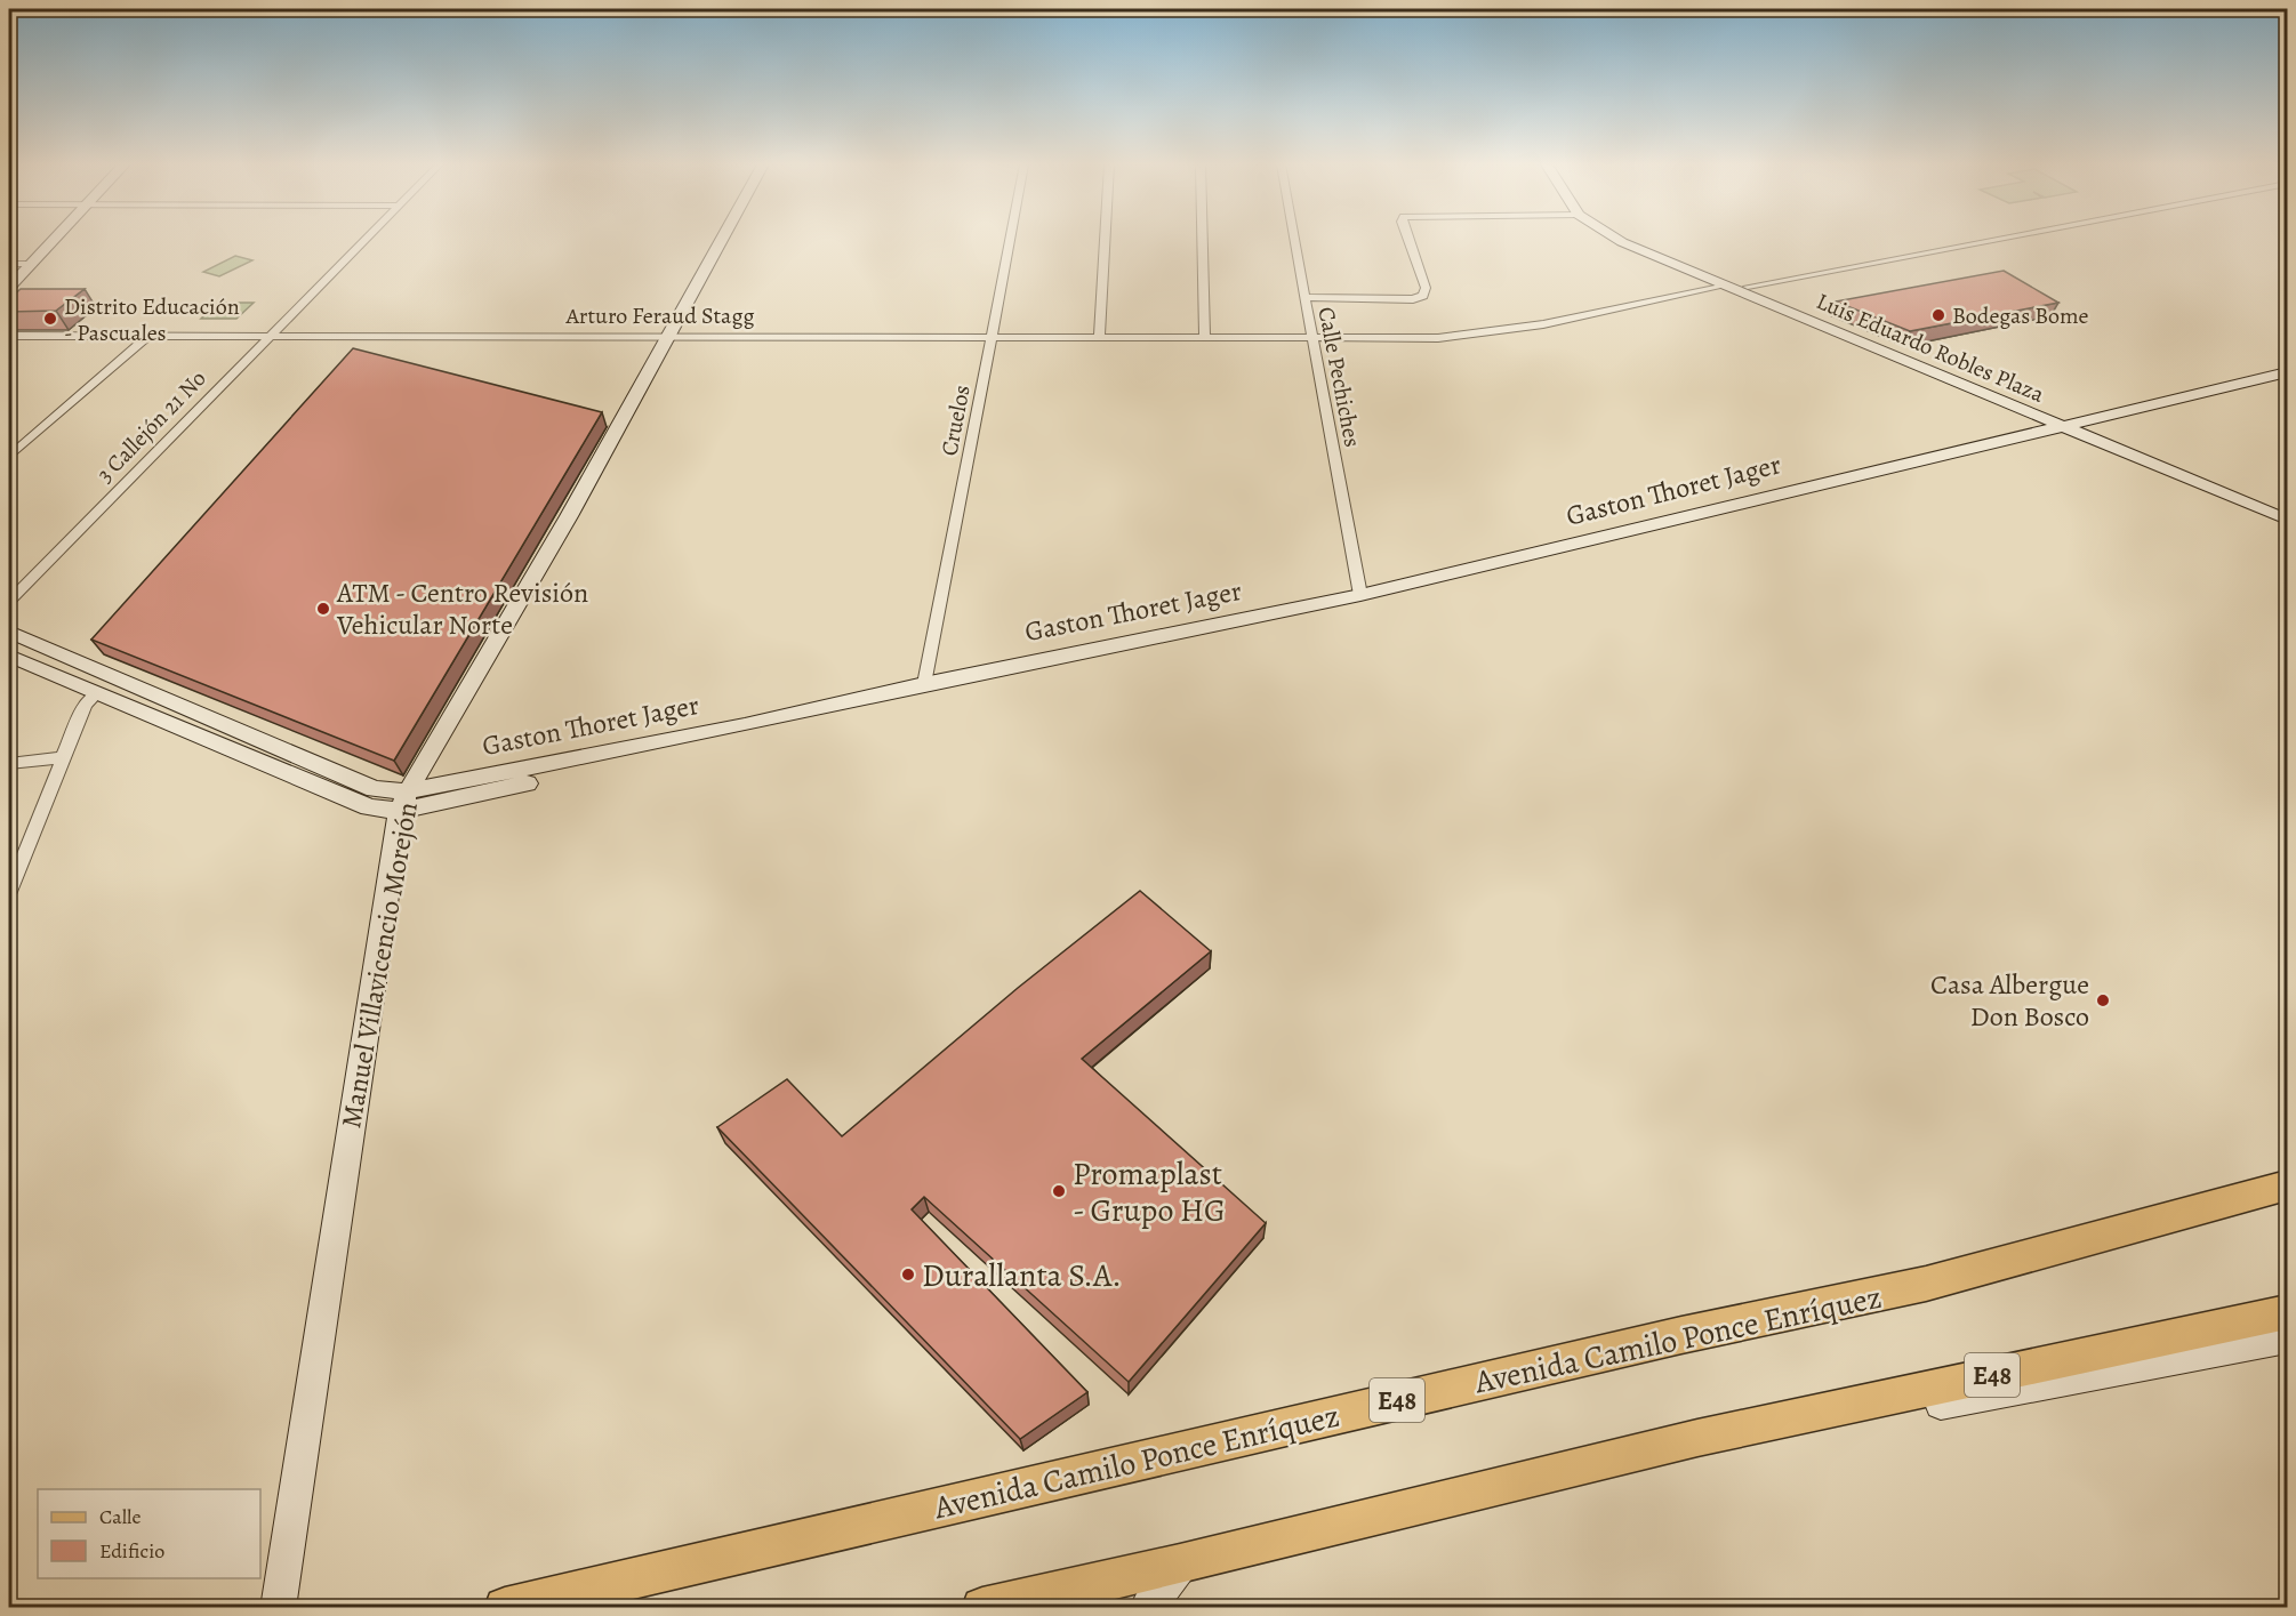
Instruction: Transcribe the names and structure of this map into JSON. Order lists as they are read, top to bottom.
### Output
{
  "streets": {
    "main road": ["Avenida Camilo Ponce Enríquez", "E48"],
    "street": [
      "Arturo Feraud Stagg",
      "Luis Eduardo Robles Plaza",
      "Calle Pechiches",
      "Cruelos",
      "3 Callejón 21 No",
      "Gaston Thoret Jager",
      "Manuel Villavicencio Morejón"
    ]
  },
  "crossings": [
    ["Arturo Feraud Stagg", "Luis Eduardo Robles Plaza"],
    ["Arturo Feraud Stagg", "Calle Pechiches"],
    ["Arturo Feraud Stagg", "Cruelos"],
    ["Arturo Feraud Stagg", "3 Callejón 21 No"],
    ["Arturo Feraud Stagg", "Manuel Villavicencio Morejón"],
    ["Luis Eduardo Robles Plaza", "Gaston Thoret Jager"],
    ["Calle Pechiches", "Gaston Thoret Jager"],
    ["Cruelos", "Gaston Thoret Jager"],
    ["Gaston Thoret Jager", "Manuel Villavicencio Morejón"]
  ],
  "places": [
    "Bodegas Bome",
    "Distrito Educación - Pascuales",
    "ATM - Centro Revisión Vehicular Norte",
    "Casa Albergue Don Bosco",
    "Promaplast - Grupo HG",
    "Durallanta S.A."
  ],
  "legend": ["Calle", "Edificio"]
}
